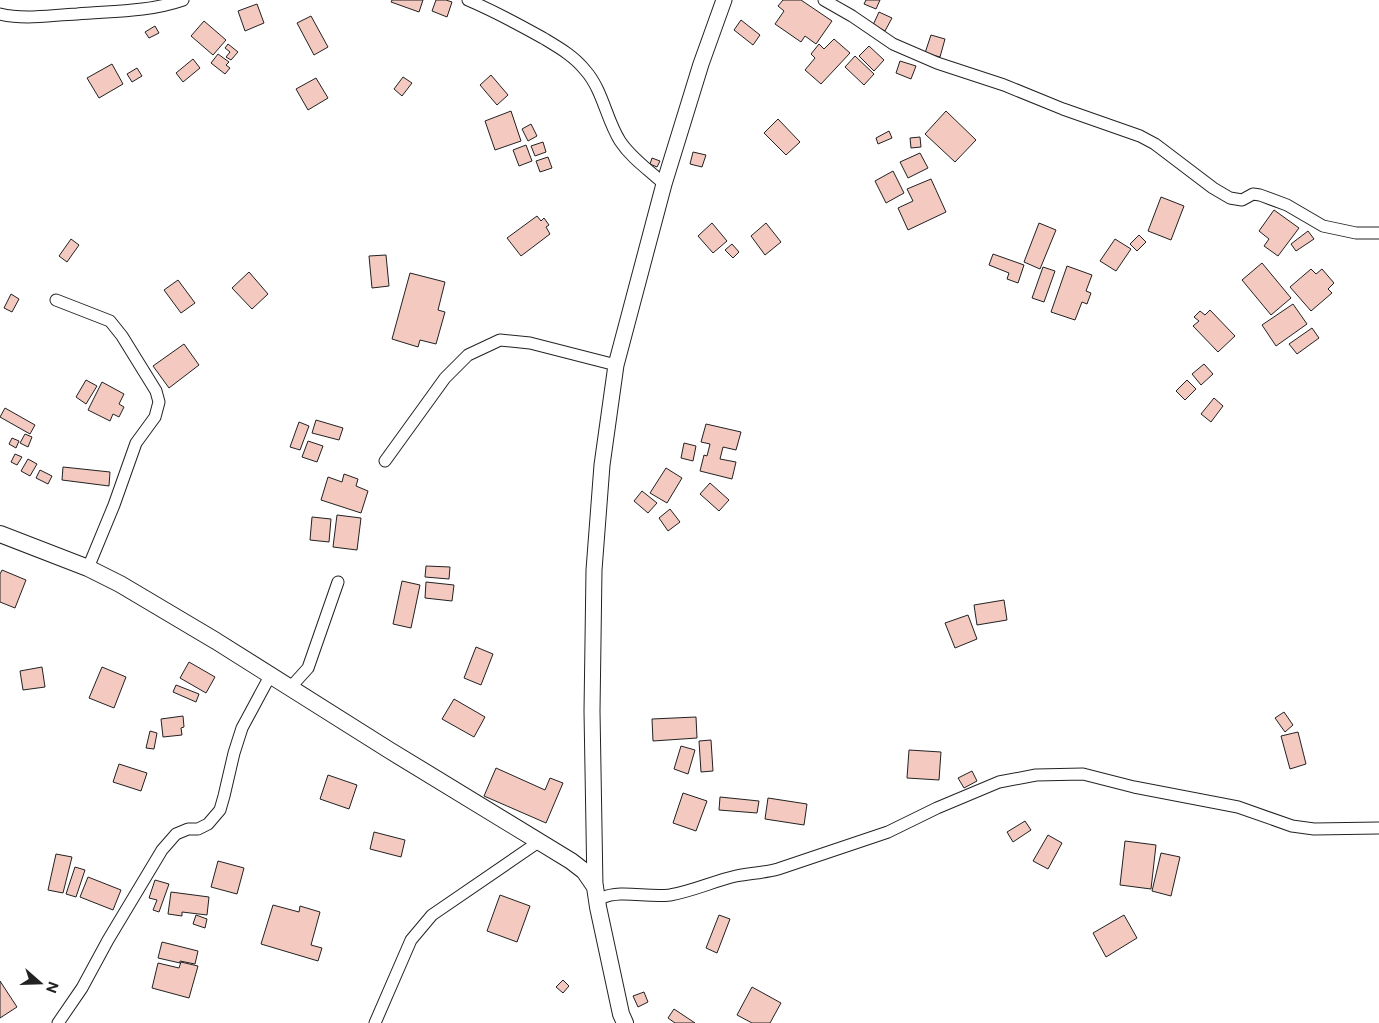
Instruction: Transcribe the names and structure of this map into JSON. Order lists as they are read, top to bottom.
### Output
{
  "north": "right"
}
